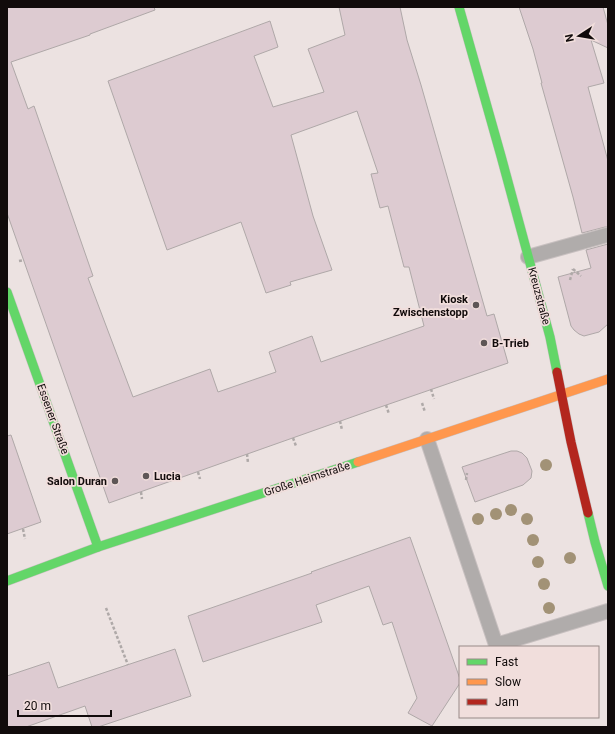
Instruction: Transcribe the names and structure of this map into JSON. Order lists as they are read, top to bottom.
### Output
{
  "streets": {
    "street": ["Kreuzstraße", "Essener Straße", "Große Heimstraße"]
  },
  "crossings": [
    ["Kreuzstraße", "Große Heimstraße"],
    ["Essener Straße", "Große Heimstraße"]
  ],
  "places": [
    "Kiosk Zwischenstopp",
    "B-Trieb",
    "Lucia",
    "Salon Duran"
  ],
  "legend": ["Fast", "Slow", "Jam"],
  "scale_bar": "20 m",
  "north": "left"
}
